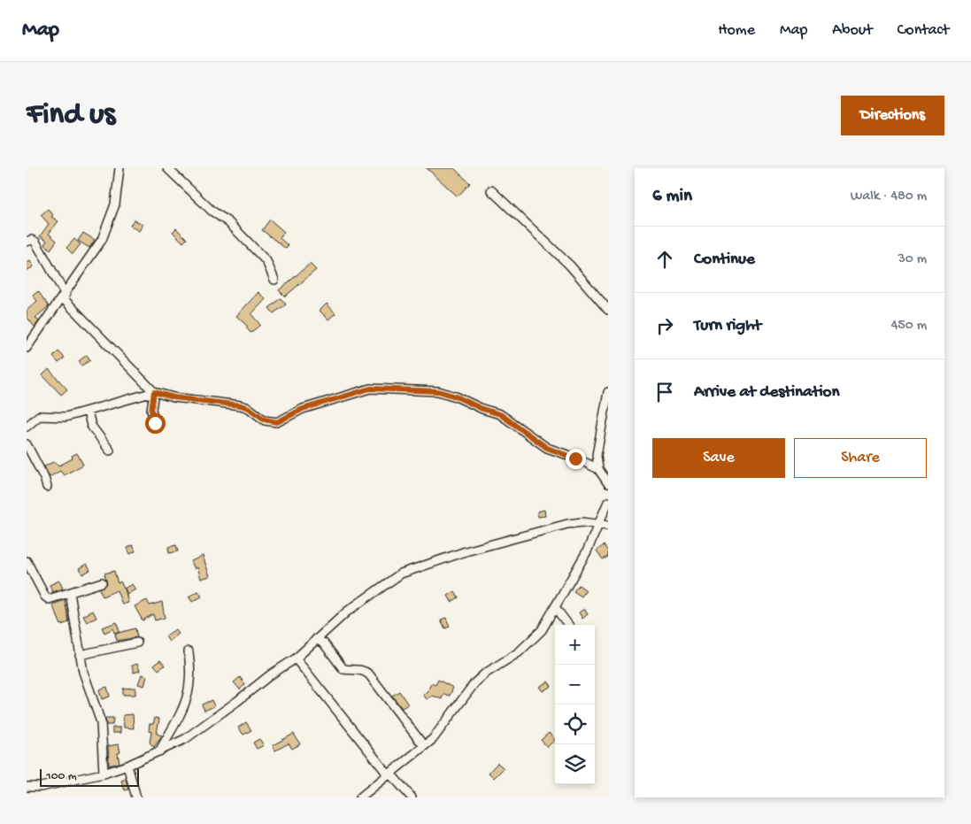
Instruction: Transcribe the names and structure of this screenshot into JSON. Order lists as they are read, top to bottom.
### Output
{
  "scale_bar": "100 m",
  "page": {
    "header": "Map",
    "nav": [
      "Home",
      "Map",
      "About",
      "Contact"
    ],
    "buttons": [
      "Directions",
      ["Save", "Share"]
    ],
    "title": "Find us",
    "heading": ["6 min", "Walk · 480 m"],
    "list": [
      ["Continue", "30 m"],
      ["Turn right", "450 m"],
      "Arrive at destination"
    ],
    "map_buttons": ["+", "−"],
    "scale": "100 m"
  }
}
